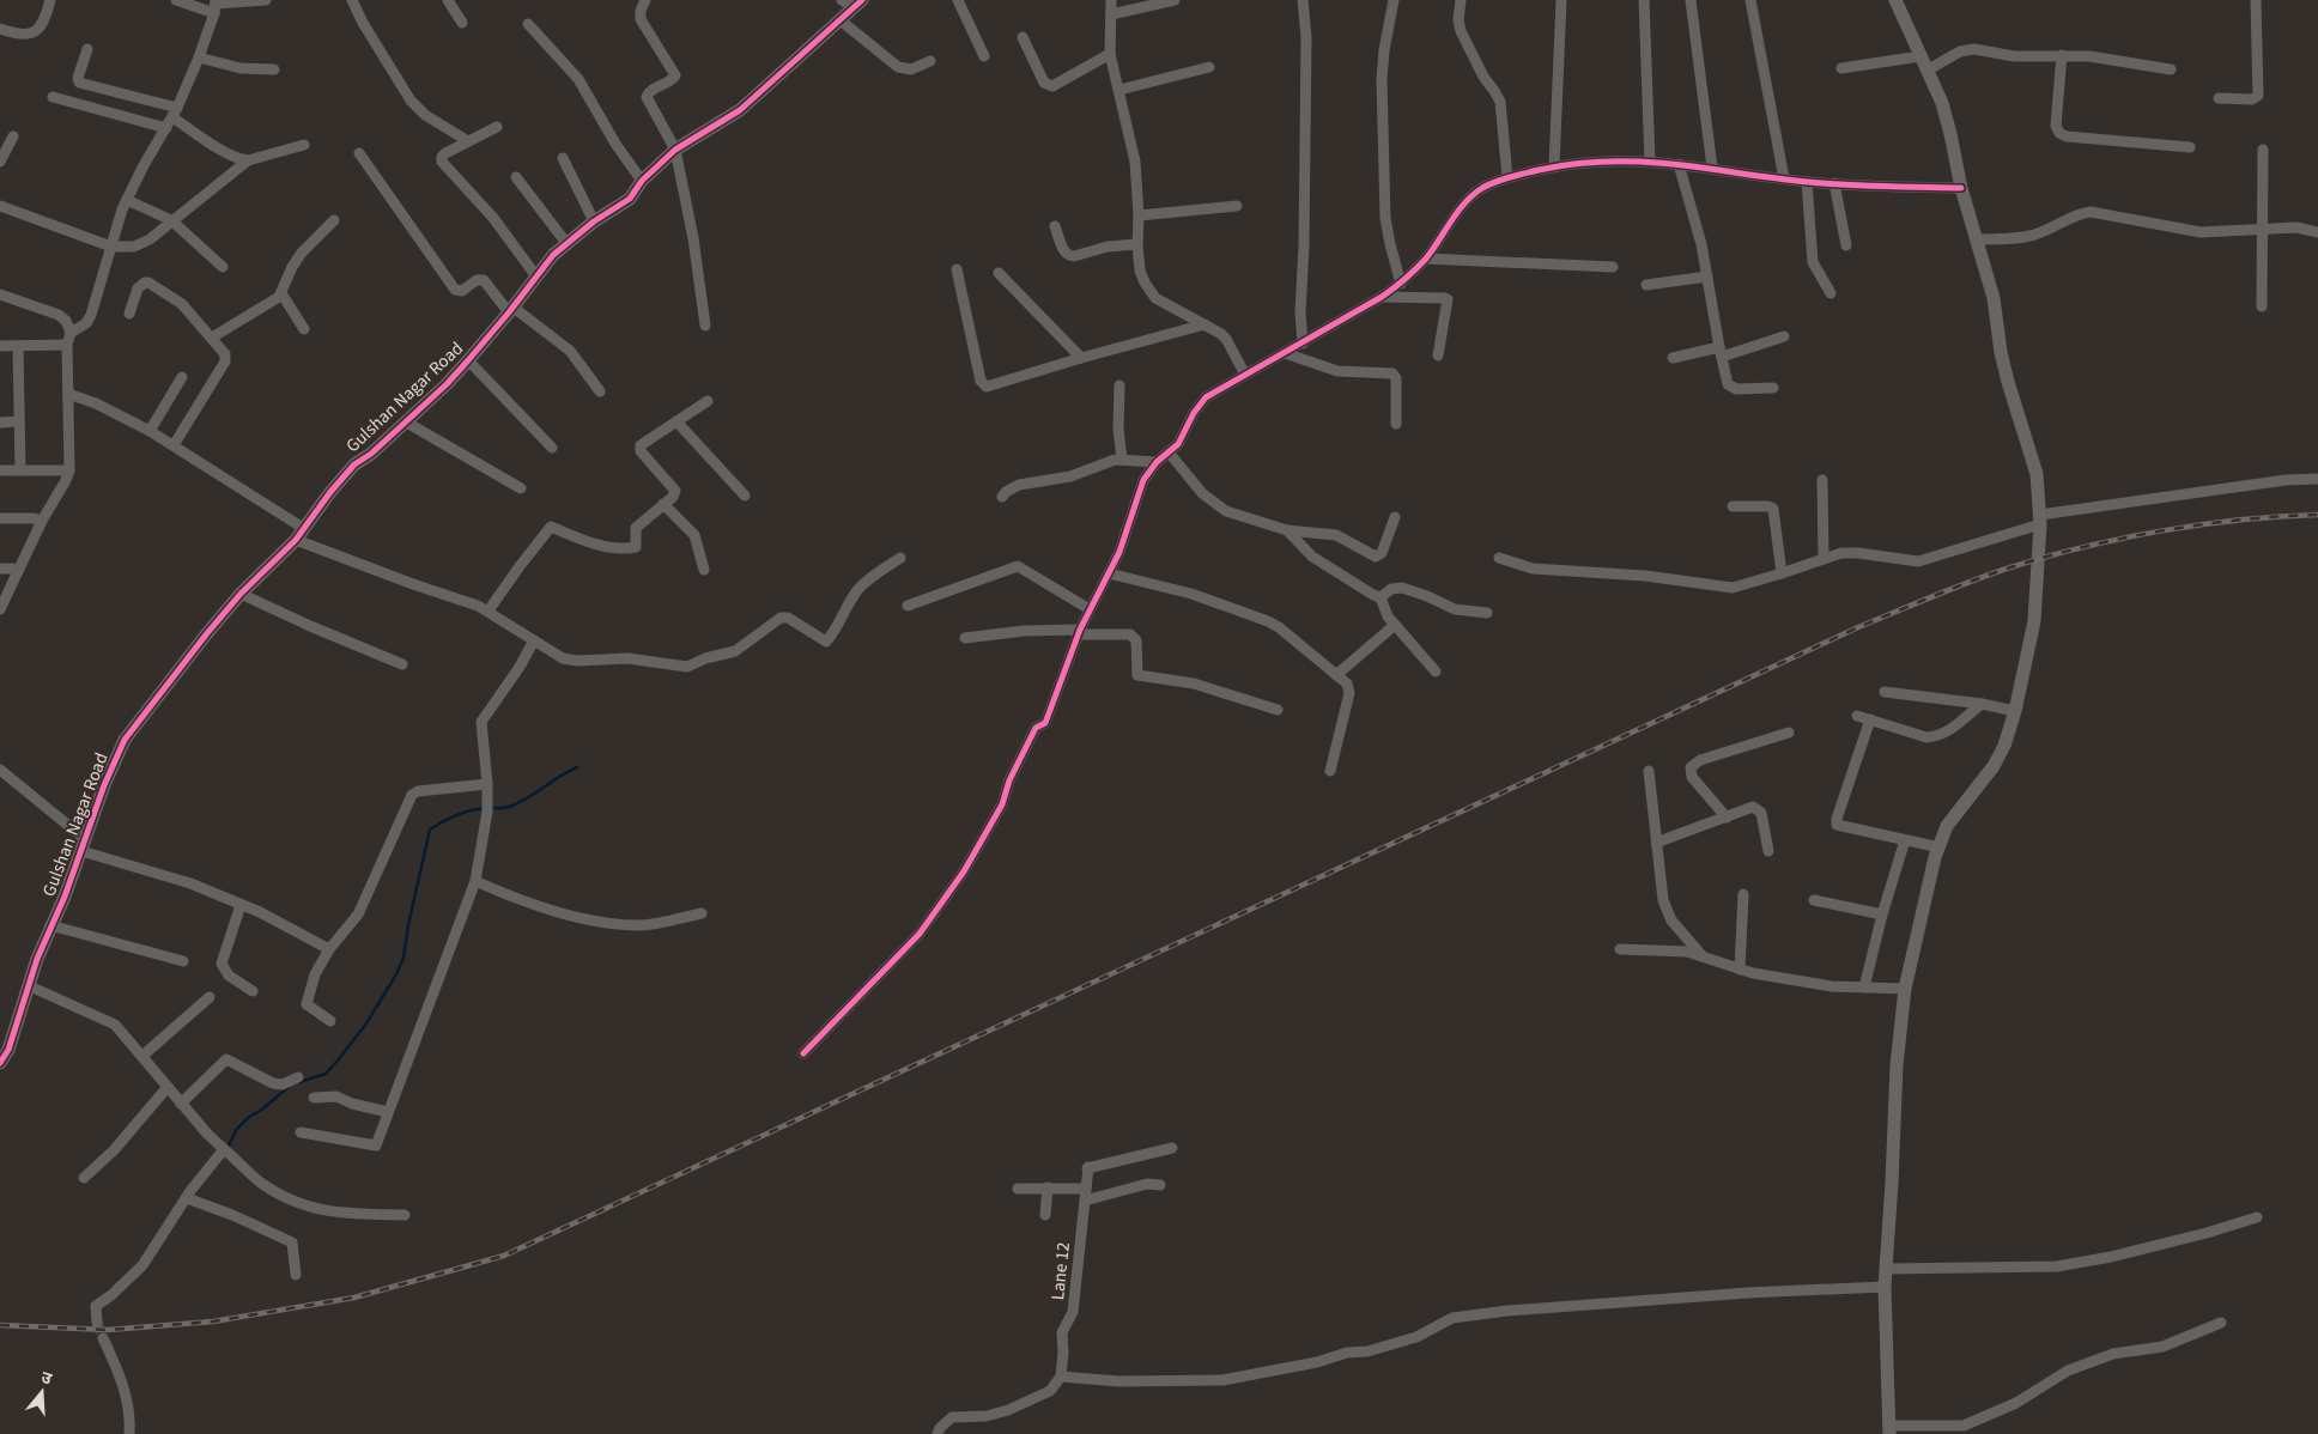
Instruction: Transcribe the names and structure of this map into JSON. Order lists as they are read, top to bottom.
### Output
{
  "streets": {
    "main road": ["Gulshan Nagar Road"],
    "street": ["Lane 12"]
  },
  "north": "top"
}
